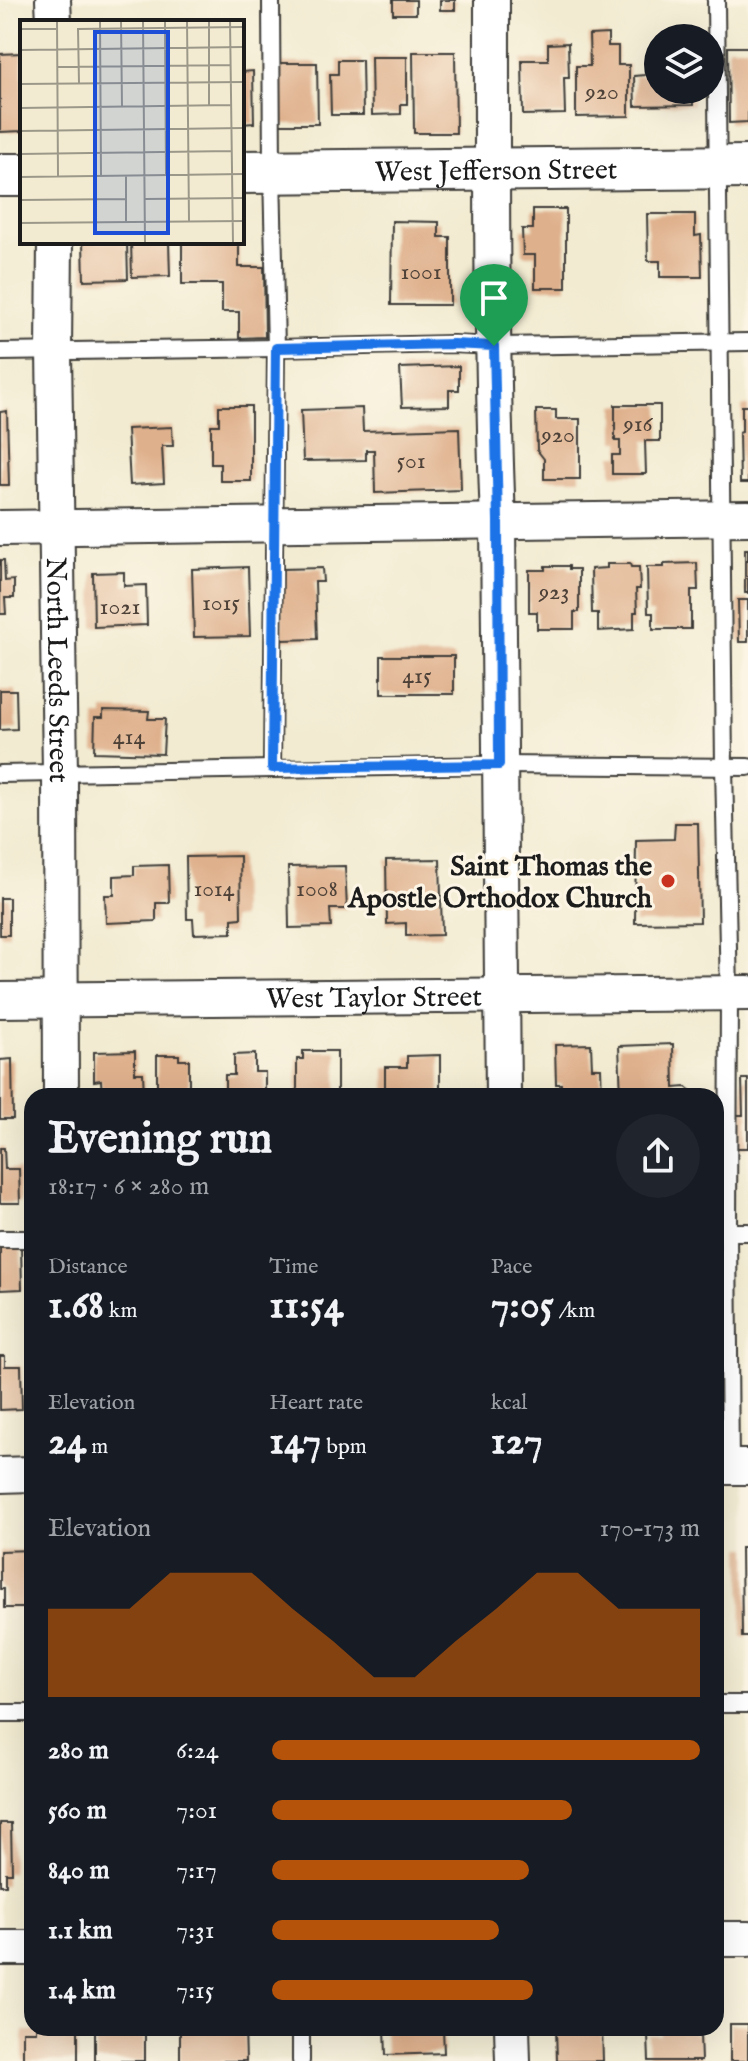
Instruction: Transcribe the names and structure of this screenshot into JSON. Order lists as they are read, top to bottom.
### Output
{
  "streets": {
    "street": ["West Jefferson Street", "North Leeds Street", "West Taylor Street"]
  },
  "crossings": [
    ["North Leeds Street", "West Taylor Street"]
  ],
  "places": ["Saint Thomas the Apostle Orthodox Church"],
  "house_numbers": [
    "920",
    "1001",
    "916",
    "920",
    "501",
    "923",
    "1015",
    "1021",
    "415",
    "414",
    "1014",
    "1008"
  ],
  "page": {
    "heading": ["Evening run", "18:17 · 6 × 280 m"],
    "stats": [
      ["Distance", "1.68 km"],
      ["Time", "11:54"],
      ["Pace", "7:05 /km"],
      ["Elevation", "24 m"],
      ["Heart rate", "147 bpm"],
      ["kcal", "127"]
    ],
    "chart": ["Elevation", "170–173 m"],
    "list": [
      {
        "name": "280 m",
        "note": "6:24"
      },
      {
        "name": "560 m",
        "note": "7:01"
      },
      {
        "name": "840 m",
        "note": "7:17"
      },
      {
        "name": "1.1 km",
        "note": "7:31"
      },
      {
        "name": "1.4 km",
        "note": "7:15"
      }
    ]
  }
}
